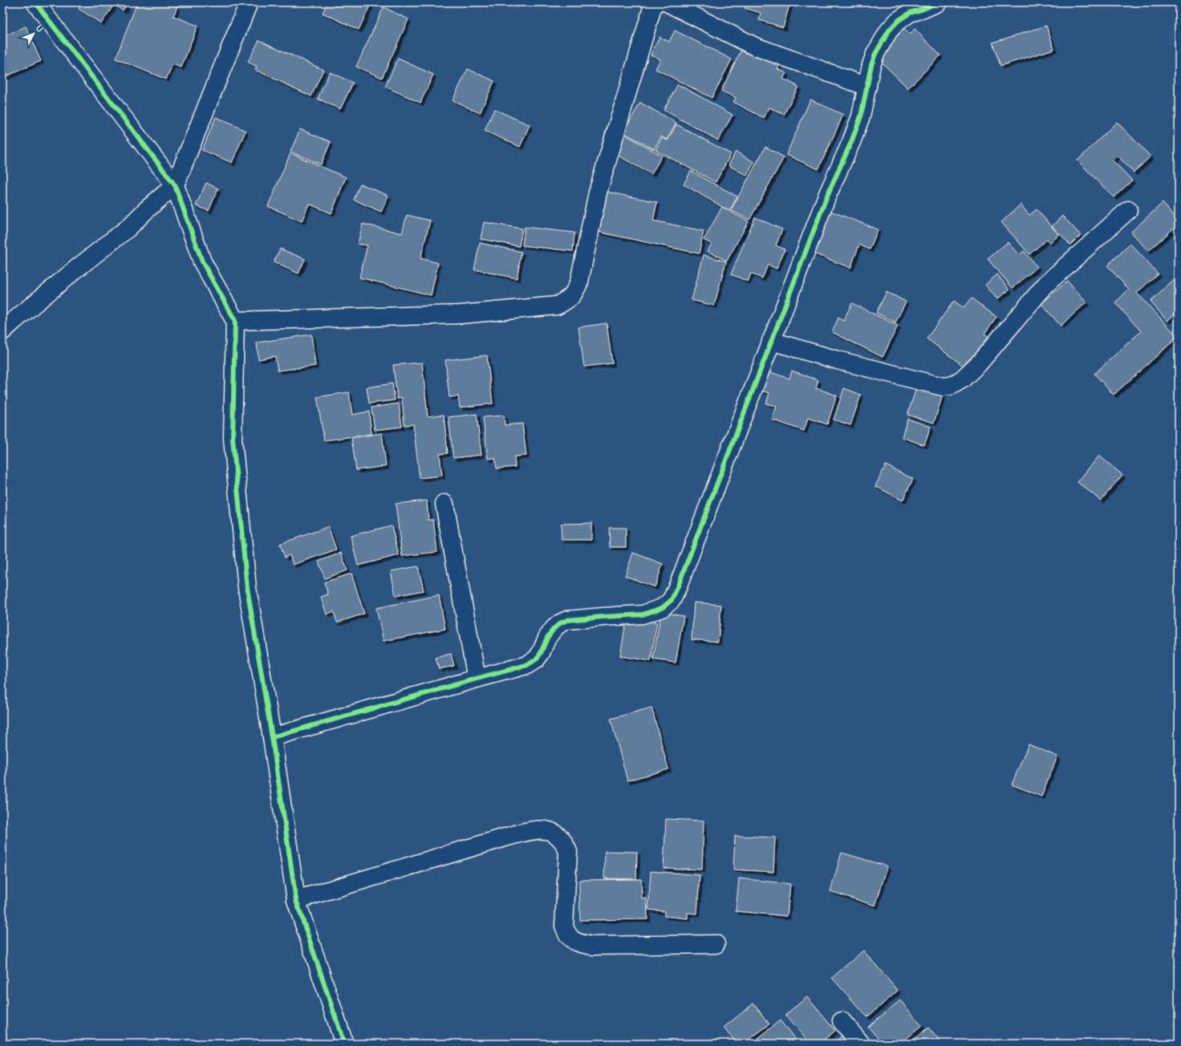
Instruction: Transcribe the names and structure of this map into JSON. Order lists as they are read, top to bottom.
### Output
{
  "north": "top right"
}
